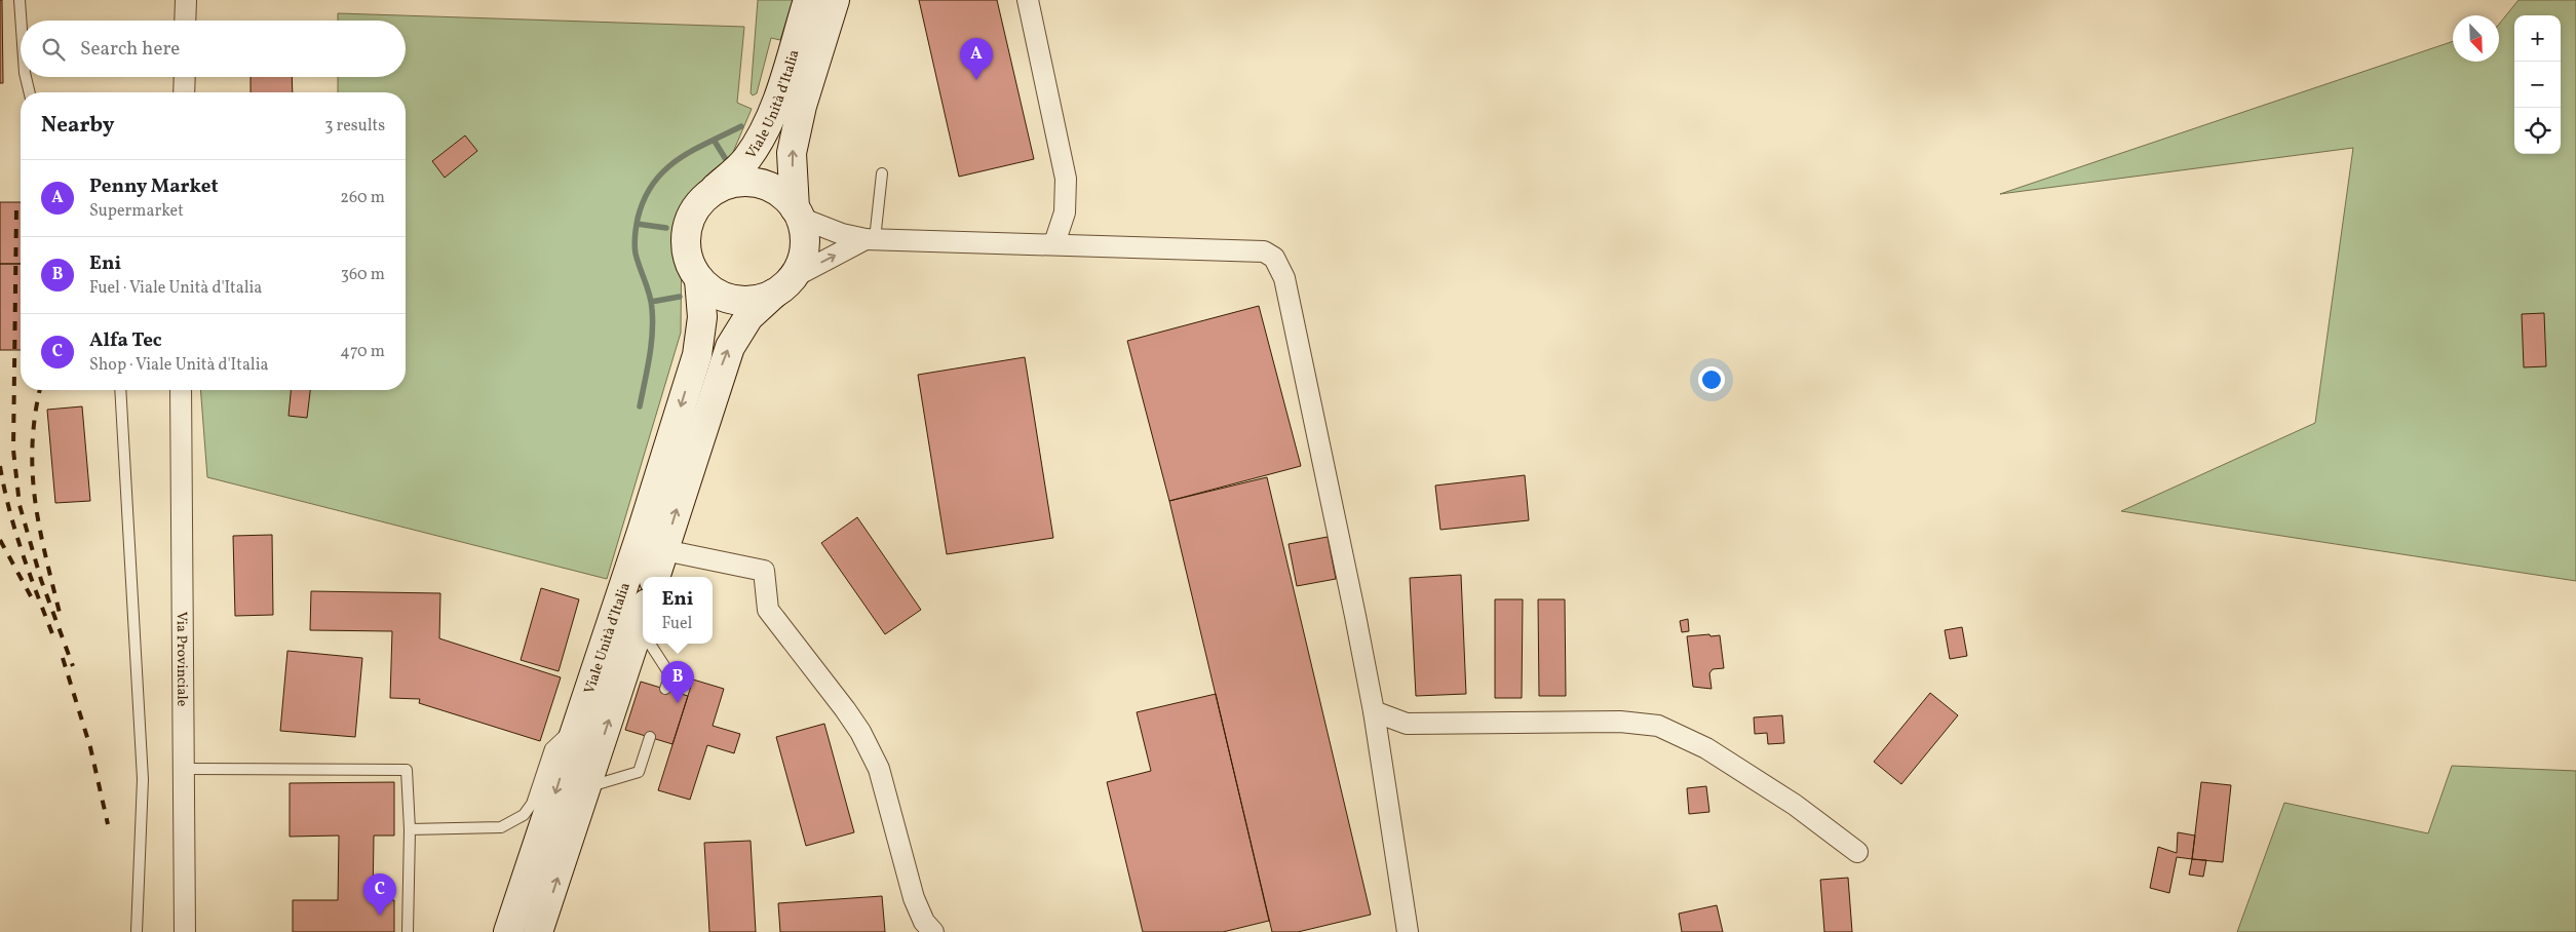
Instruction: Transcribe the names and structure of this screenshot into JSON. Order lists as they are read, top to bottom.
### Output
{
  "streets": {
    "main road": ["Viale Unità d'Italia"],
    "street": ["Via Provinciale"]
  },
  "north": "bottom right",
  "page": {
    "map_buttons": ["+", "−"],
    "search": "Search here",
    "pins": ["A", "B", "C"],
    "heading": ["Nearby", "3 results"],
    "list": [
      {
        "mark": "A",
        "name": "Penny Market",
        "note": "Supermarket",
        "value": "260 m"
      },
      {
        "mark": "B",
        "name": "Eni",
        "note": "Fuel · Viale Unità d'Italia",
        "value": "360 m"
      },
      {
        "mark": "C",
        "name": "Alfa Tec",
        "note": "Shop · Viale Unità d'Italia",
        "value": "470 m"
      }
    ],
    "popup": ["Eni", "Fuel"]
  }
}
